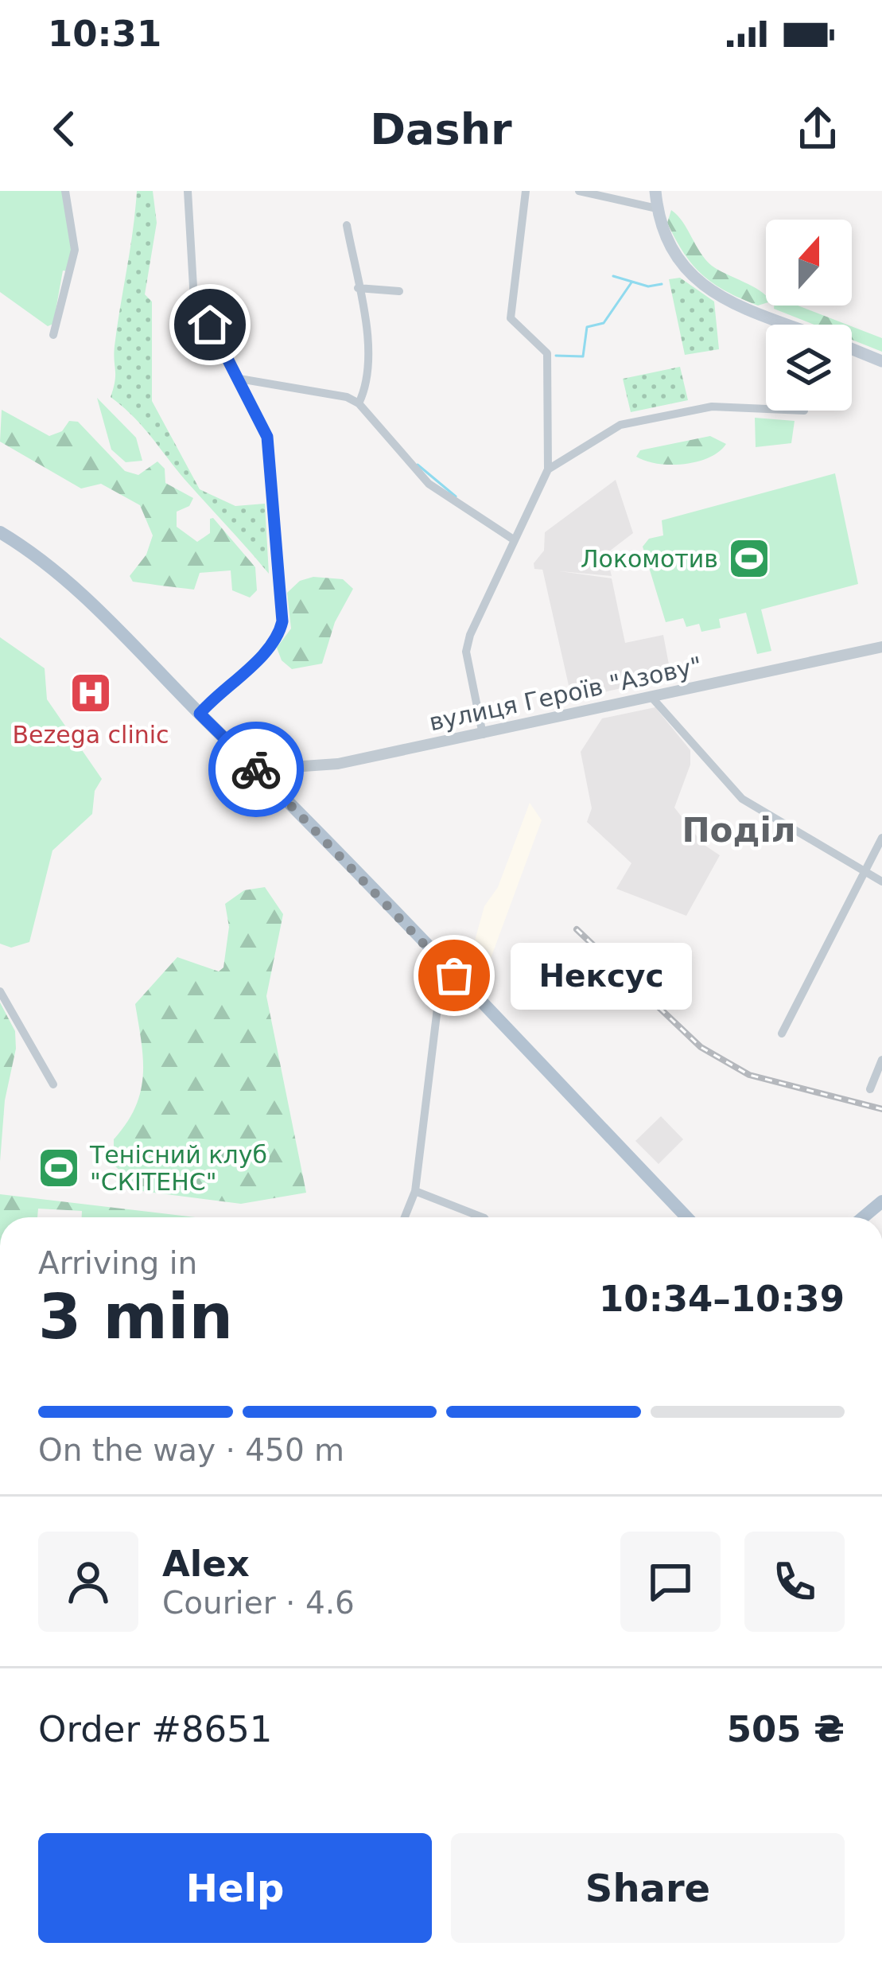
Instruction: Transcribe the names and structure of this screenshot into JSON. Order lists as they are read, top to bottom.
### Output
{
  "streets": {
    "street": ["вулиця Героїв \"Азову\""]
  },
  "districts": ["Поділ"],
  "places": {
    "sports": ["Локомотив", "Тенісний клуб \"СКІТЕНС\""],
    "hospital": ["Bezega clinic"],
    "other": ["Нексус"]
  },
  "north": "top",
  "page": {
    "status": "10:31",
    "header": "Dashr",
    "bubble": "Нексус",
    "heading": ["3 min", "Arriving in", "10:34–10:39"],
    "panel": [
      "Alex",
      "Courier · 4.6",
      "Order #8651",
      "505 ₴"
    ],
    "bar": "On the way · 450 m",
    "buttons": ["Help", "Share"]
  }
}
